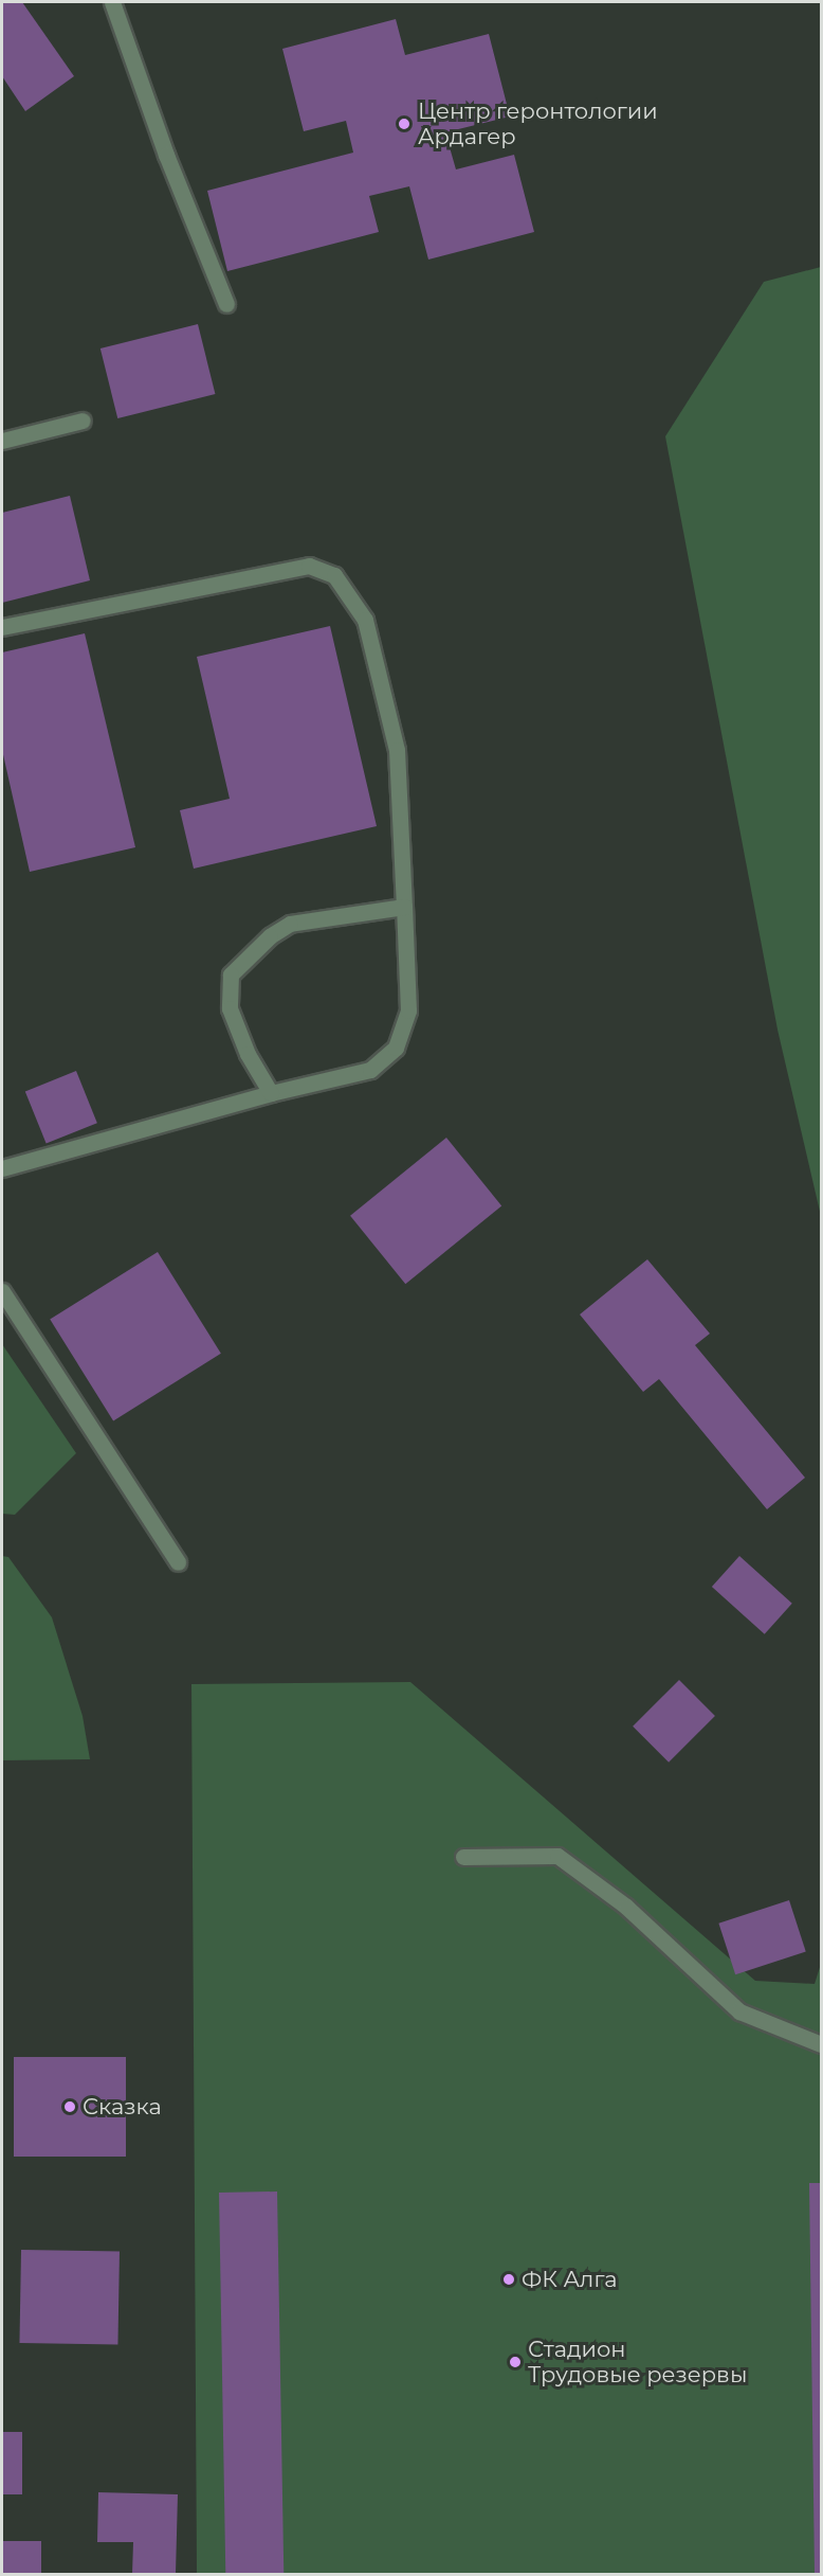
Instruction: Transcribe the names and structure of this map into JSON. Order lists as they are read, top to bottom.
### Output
{
  "places": [
    "Центр геронтологии Ардагер",
    "Сказка",
    "ФК Алга",
    "Стадион Трудовые резервы"
  ]
}
